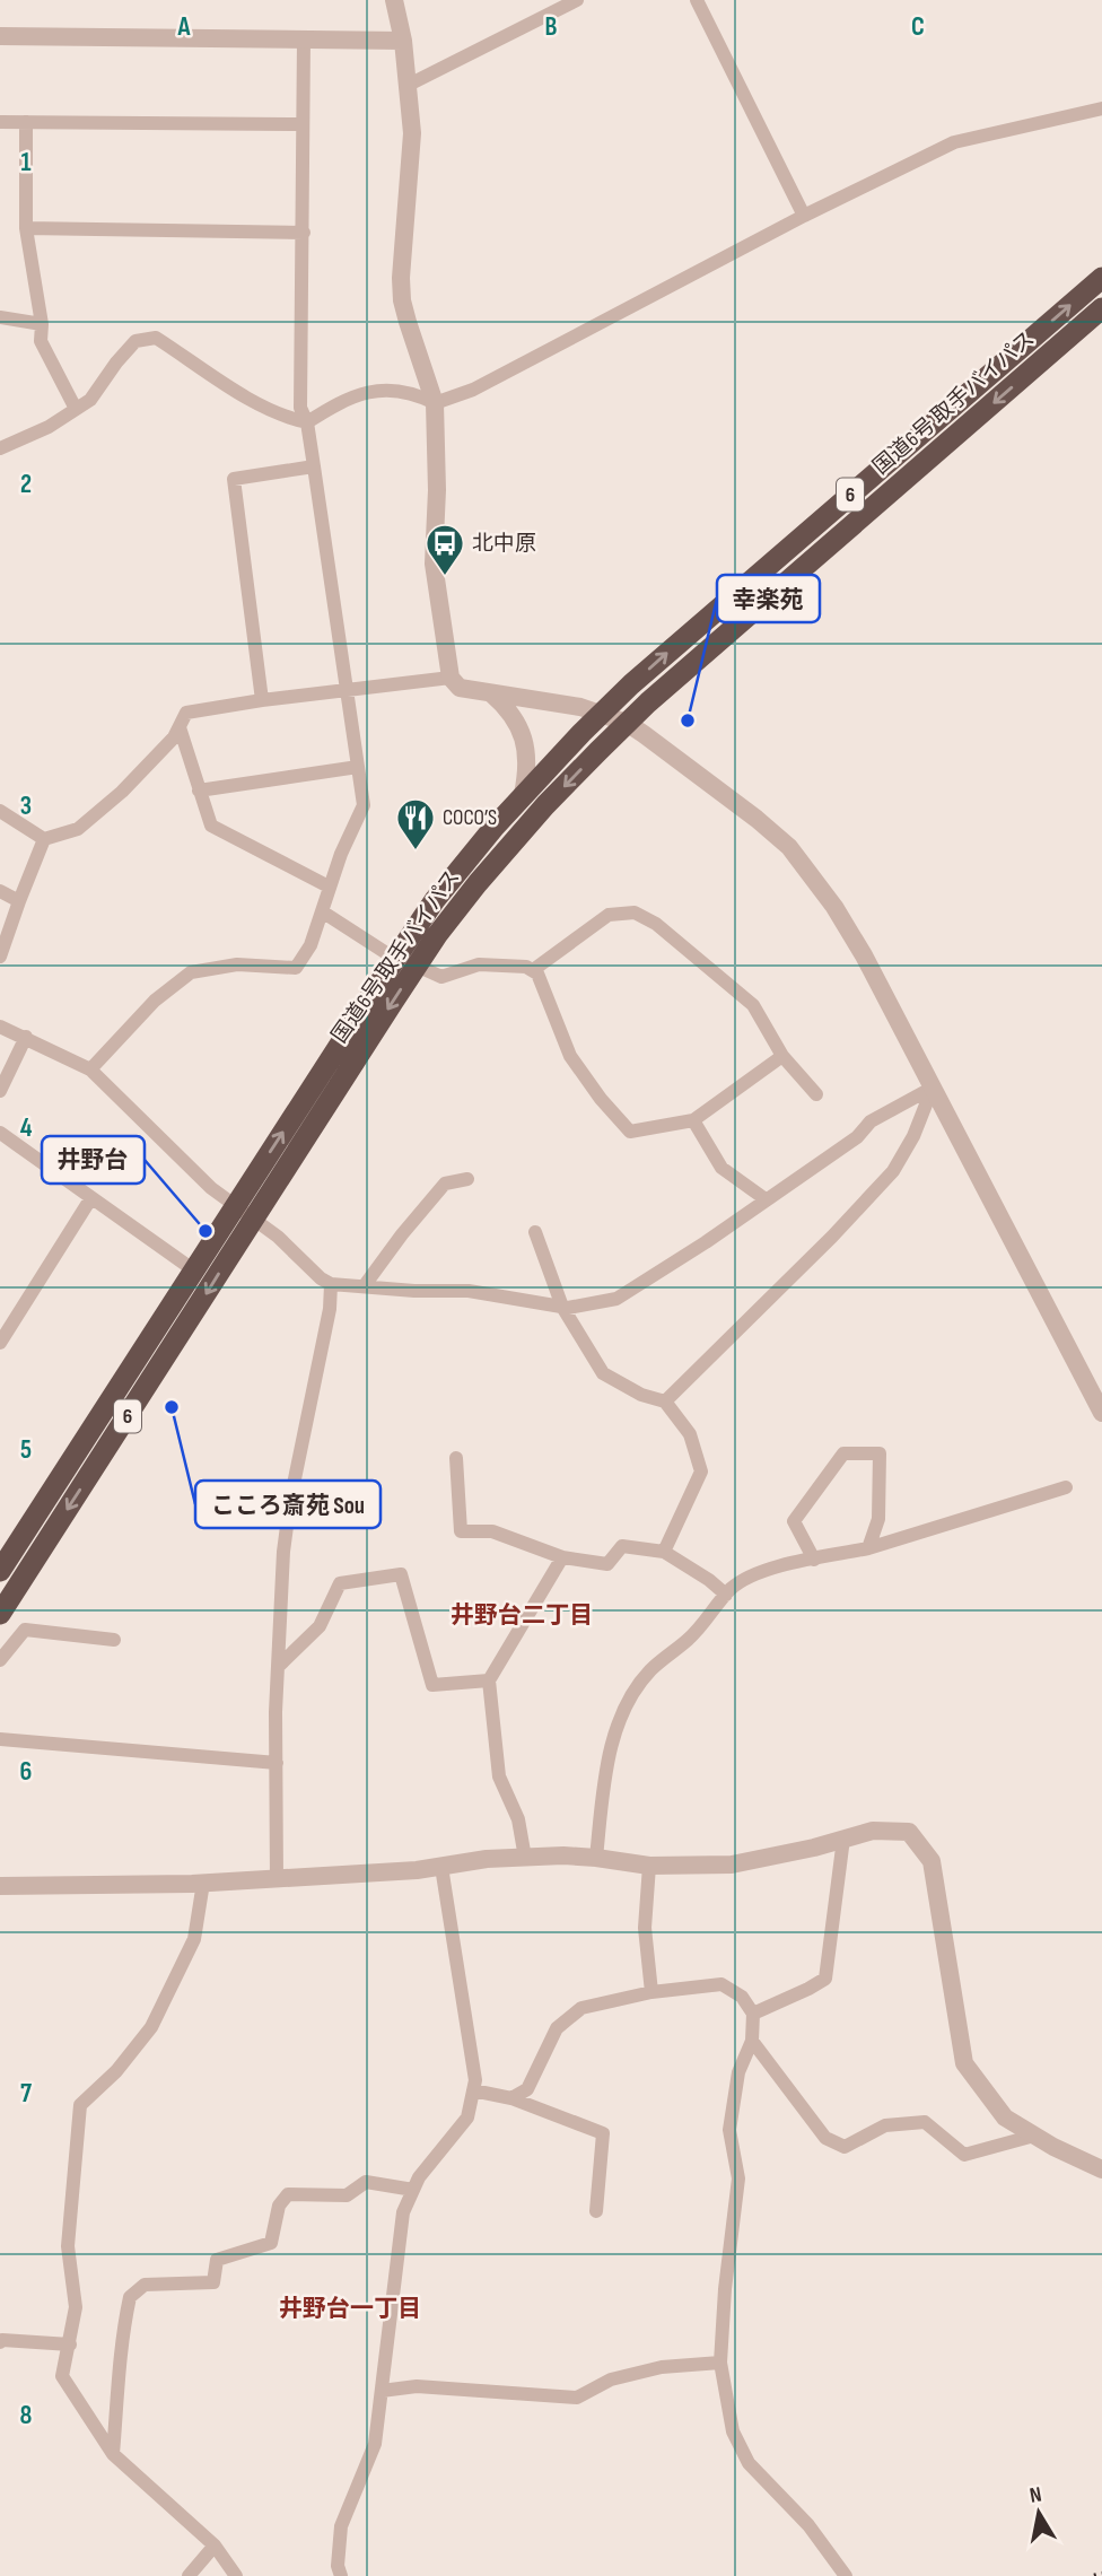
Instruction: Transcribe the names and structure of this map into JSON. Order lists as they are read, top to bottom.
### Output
{
  "streets": {
    "highway": ["国道6号 取手バイパス", "6"]
  },
  "districts": ["井野台二丁目", "井野台一丁目"],
  "places": {
    "bus stop": ["北中原"],
    "other": ["幸楽苑", "井野台", "こころ斎苑 Sou"],
    "restaurant": ["COCO’S"]
  },
  "north": "top",
  "grid": {
    "columns": ["A", "B", "C"],
    "rows": [
      "1",
      "2",
      "3",
      "4",
      "5",
      "6",
      "7",
      "8"
    ]
  }
}
